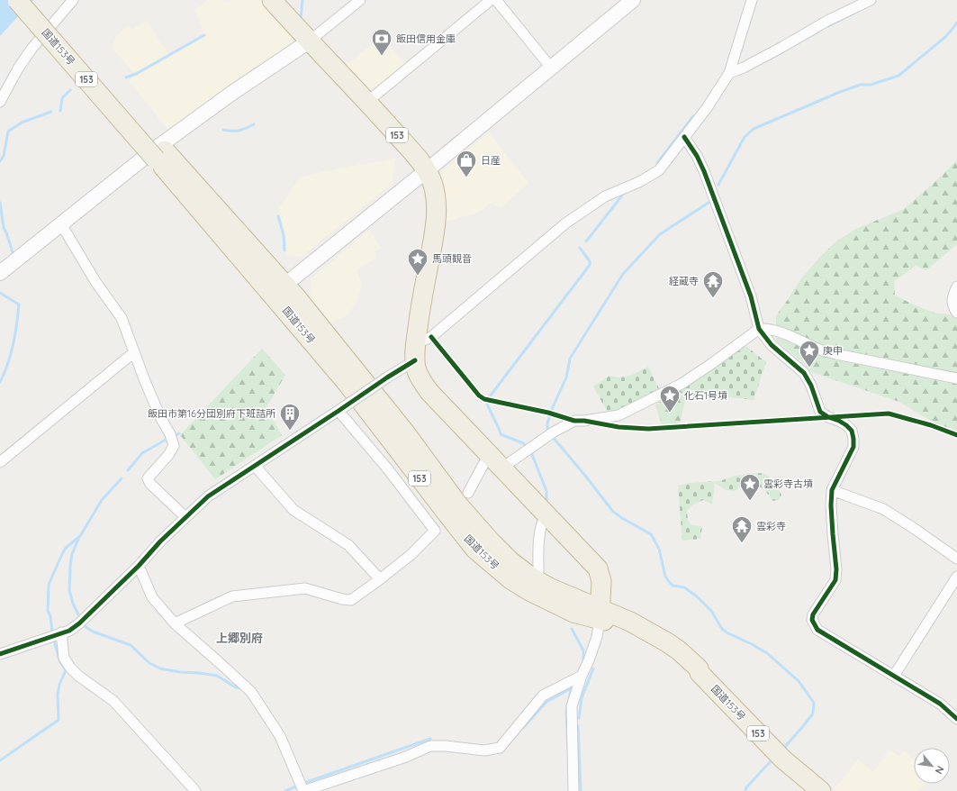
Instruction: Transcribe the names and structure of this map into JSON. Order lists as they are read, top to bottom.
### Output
{
  "streets": {
    "highway": ["国道153号", "153"]
  },
  "crossings": [
    ["国道153号", "153"]
  ],
  "districts": ["上郷別府"],
  "places": {
    "bank": ["飯田信用金庫"],
    "shop": ["日産"],
    "place": [
      "馬頭観音",
      "庚申",
      "化石1号墳",
      "雲彩寺古墳"
    ],
    "temple": ["経蔵寺", "雲彩寺"],
    "building": ["飯田市第16分団別府下班詰所"]
  },
  "north": "bottom right"
}
